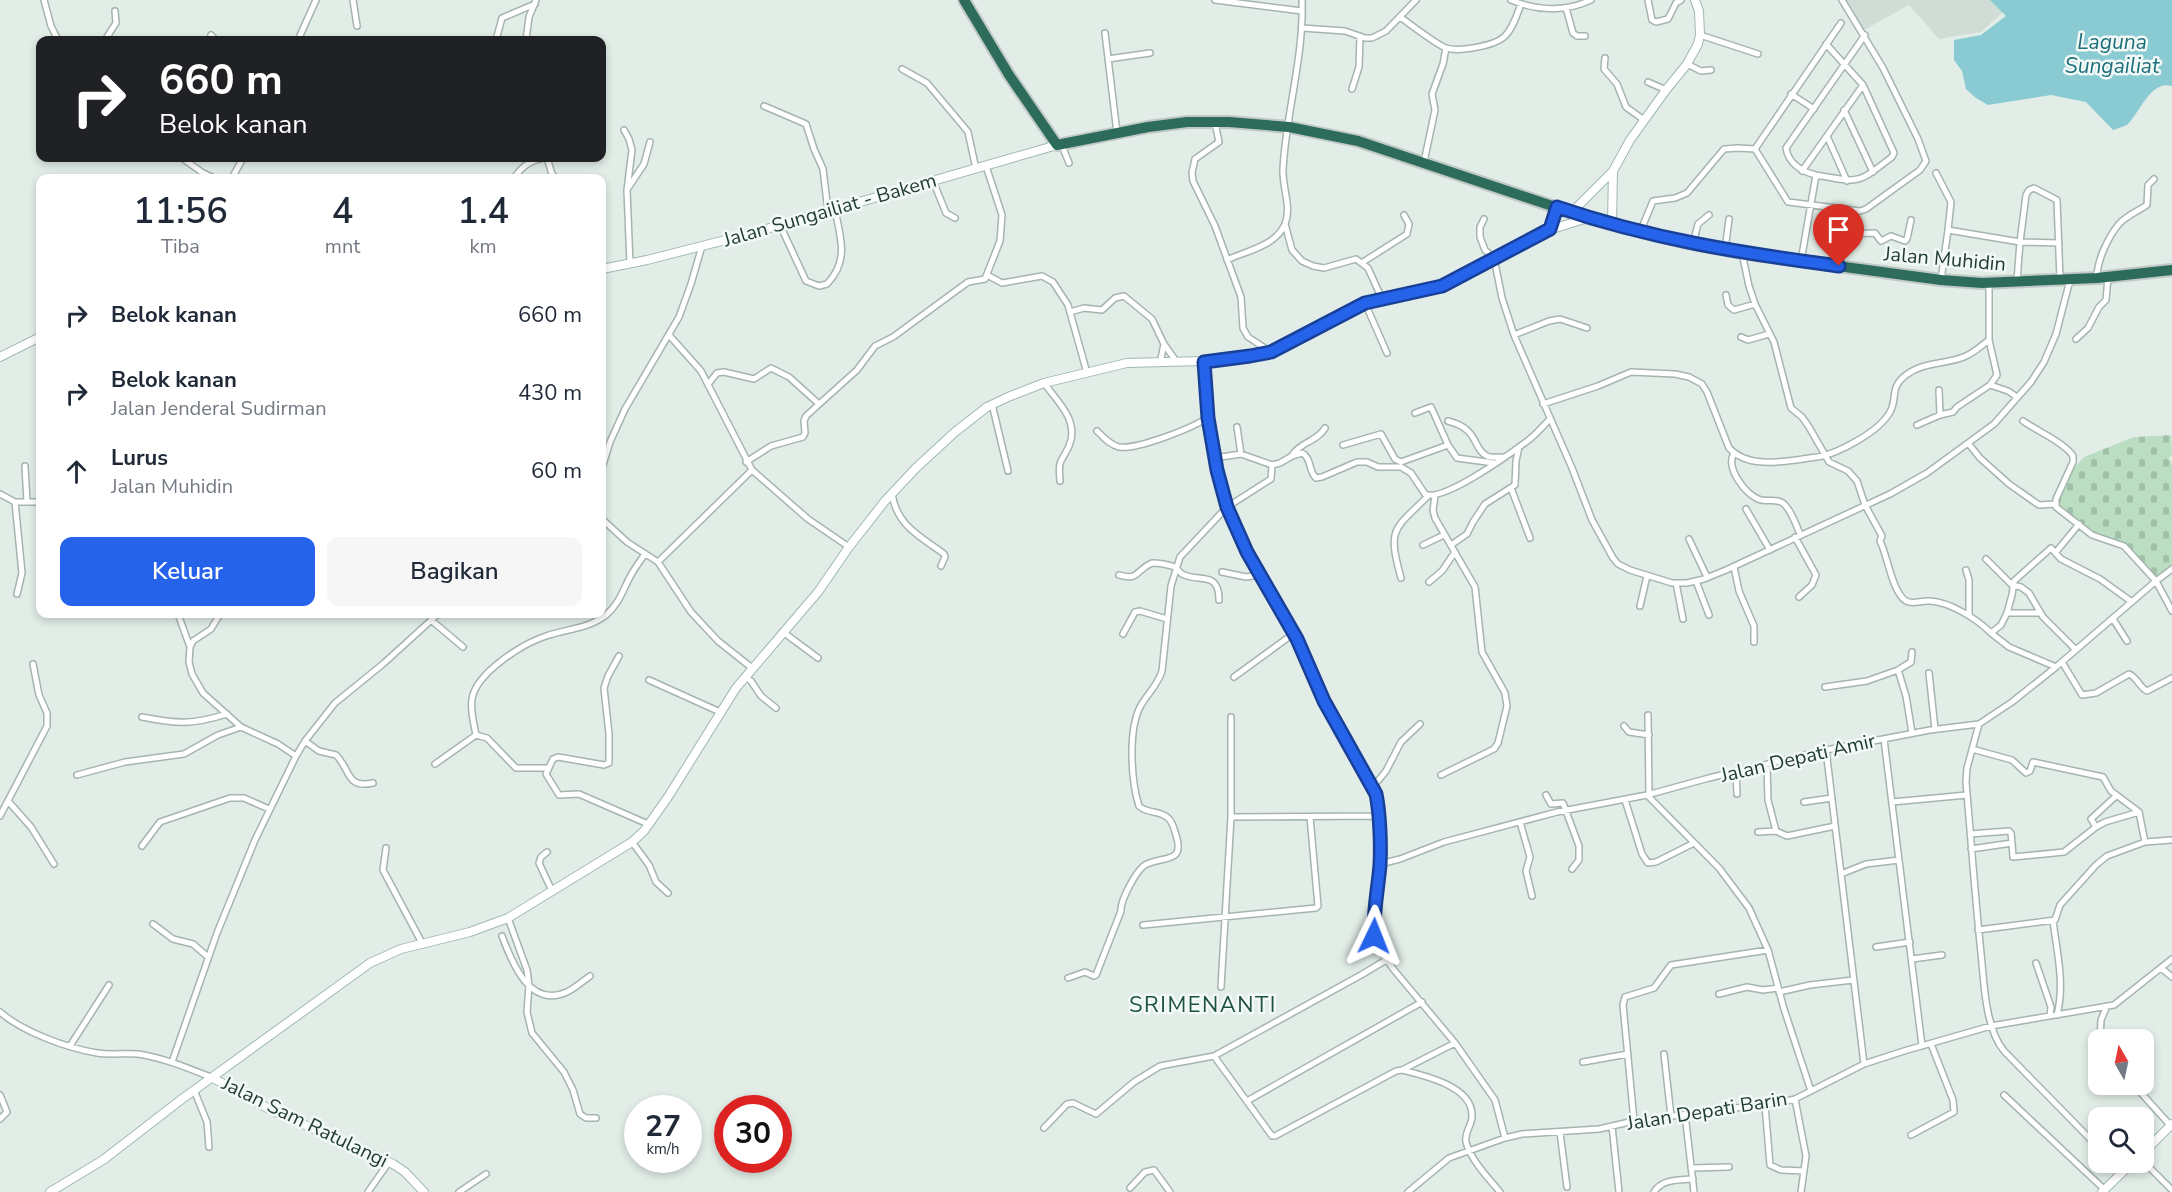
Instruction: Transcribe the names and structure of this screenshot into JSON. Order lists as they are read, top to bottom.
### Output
{
  "streets": {
    "highway": ["Jalan Muhidin"],
    "main road": ["Jalan Sungailiat - Bakem", "Jalan Sam Ratulangi"],
    "street": ["Jalan Depati Amir", "Jalan Depati Barin"]
  },
  "crossings": [
    ["Jalan Sungailiat - Bakem", "Jalan Muhidin"]
  ],
  "districts": ["SRIMENANTI"],
  "water": ["Laguna Sungailiat"],
  "north": "top",
  "page": {
    "turn": ["660 m", "Belok kanan"],
    "eta": [
      "11:56",
      "Tiba",
      "4",
      "mnt",
      "1.4",
      "km"
    ],
    "list": [
      {
        "name": "Belok kanan",
        "value": "660 m"
      },
      {
        "name": "Belok kanan",
        "note": "Jalan Jenderal Sudirman",
        "value": "430 m"
      },
      {
        "name": "Lurus",
        "note": "Jalan Muhidin",
        "value": "60 m"
      }
    ],
    "buttons": ["Keluar", "Bagikan"],
    "speed": "27 km/h",
    "limit": "30"
  }
}
